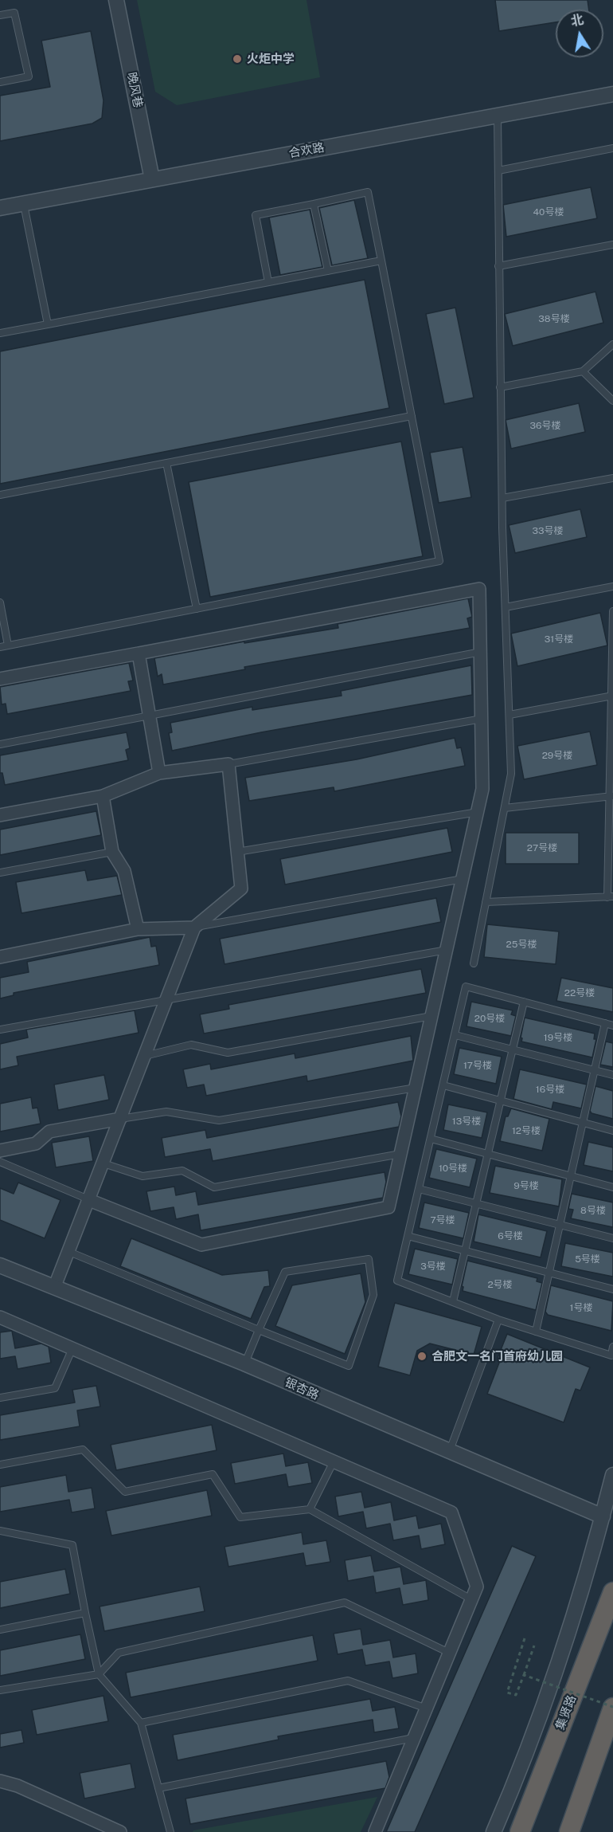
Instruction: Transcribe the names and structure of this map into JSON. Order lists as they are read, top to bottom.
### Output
{
  "streets": {
    "highway": ["集贤路"],
    "street": ["晚风巷", "合欢路", "银杏路"]
  },
  "crossings": [
    ["晚风巷", "合欢路"]
  ],
  "places": ["火炬中学", "合肥文一名门首府幼儿园"],
  "house_numbers": [
    "40号楼",
    "38号楼",
    "36号楼",
    "33号楼",
    "31号楼",
    "29号楼",
    "27号楼",
    "25号楼",
    "22号楼",
    "20号楼",
    "19号楼",
    "17号楼",
    "16号楼",
    "13号楼",
    "12号楼",
    "10号楼",
    "9号楼",
    "8号楼",
    "7号楼",
    "6号楼",
    "5号楼",
    "3号楼",
    "2号楼",
    "1号楼"
  ],
  "north": "top"
}
